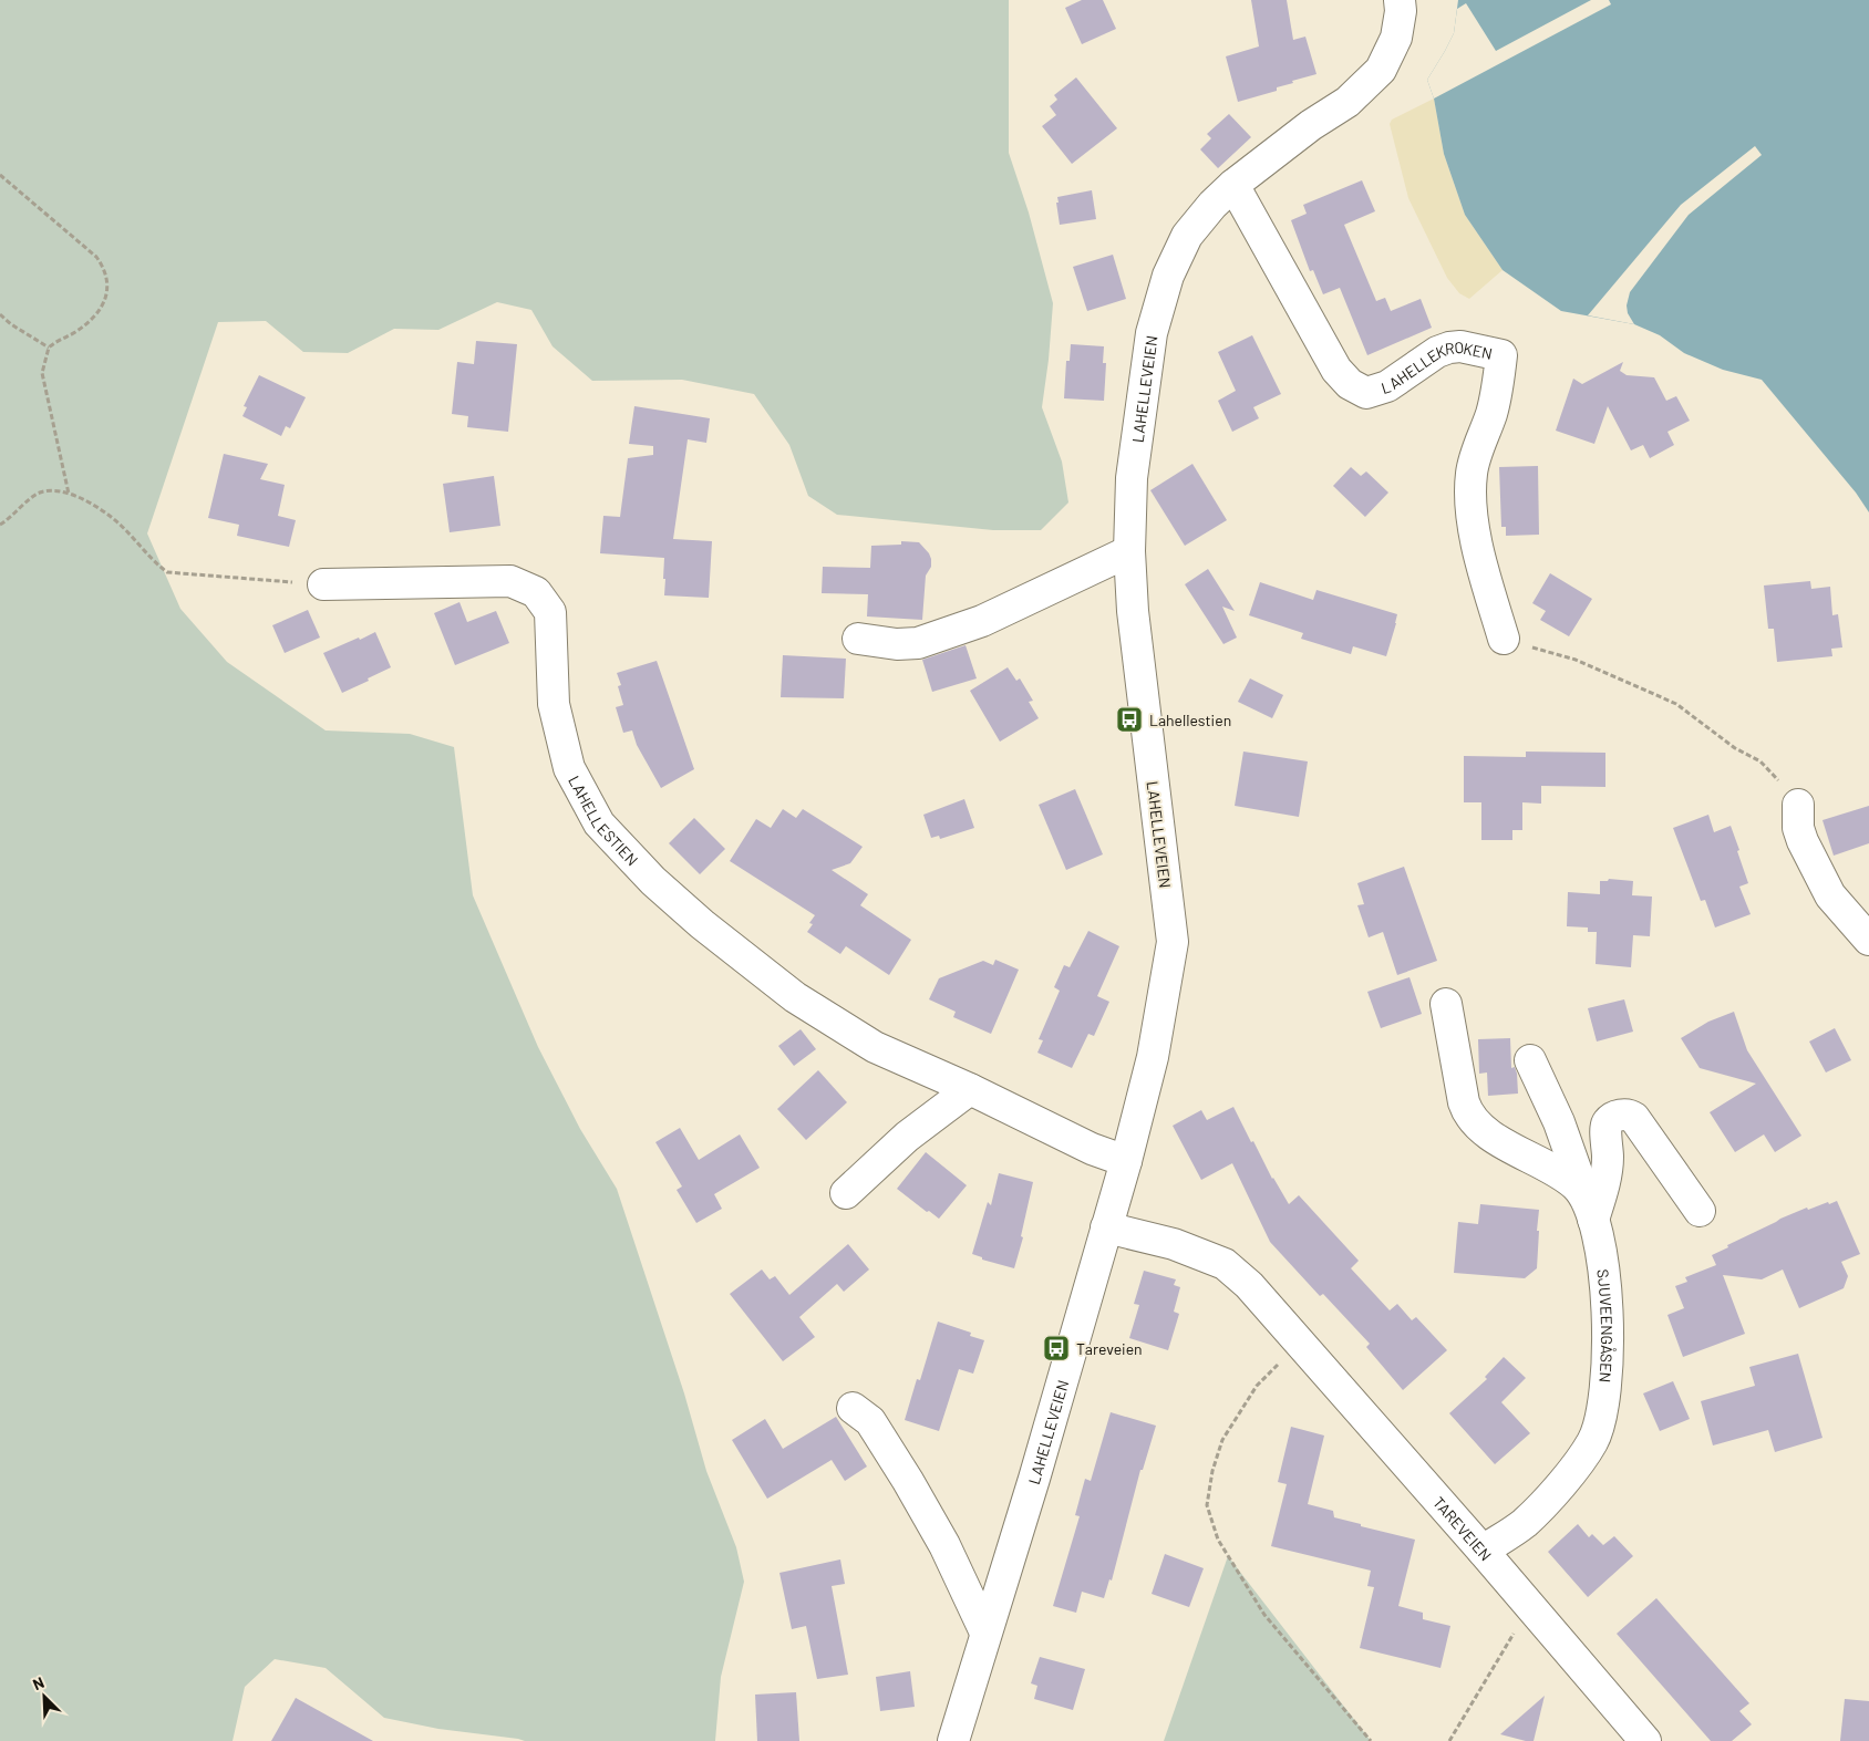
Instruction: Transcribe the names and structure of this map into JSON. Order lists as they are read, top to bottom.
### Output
{
  "streets": {
    "street": [
      "LAHELLEKROKEN",
      "LAHELLEVEIEN",
      "LAHELLESTIEN",
      "SJUVEENGÅSEN",
      "TAREVEIEN"
    ]
  },
  "crossings": [
    ["LAHELLEKROKEN", "LAHELLEVEIEN"],
    ["LAHELLEVEIEN", "LAHELLESTIEN"],
    ["LAHELLEVEIEN", "TAREVEIEN"],
    ["SJUVEENGÅSEN", "TAREVEIEN"]
  ],
  "places": {
    "bus stop": ["Lahellestien", "Tareveien"]
  },
  "north": "top left"
}
